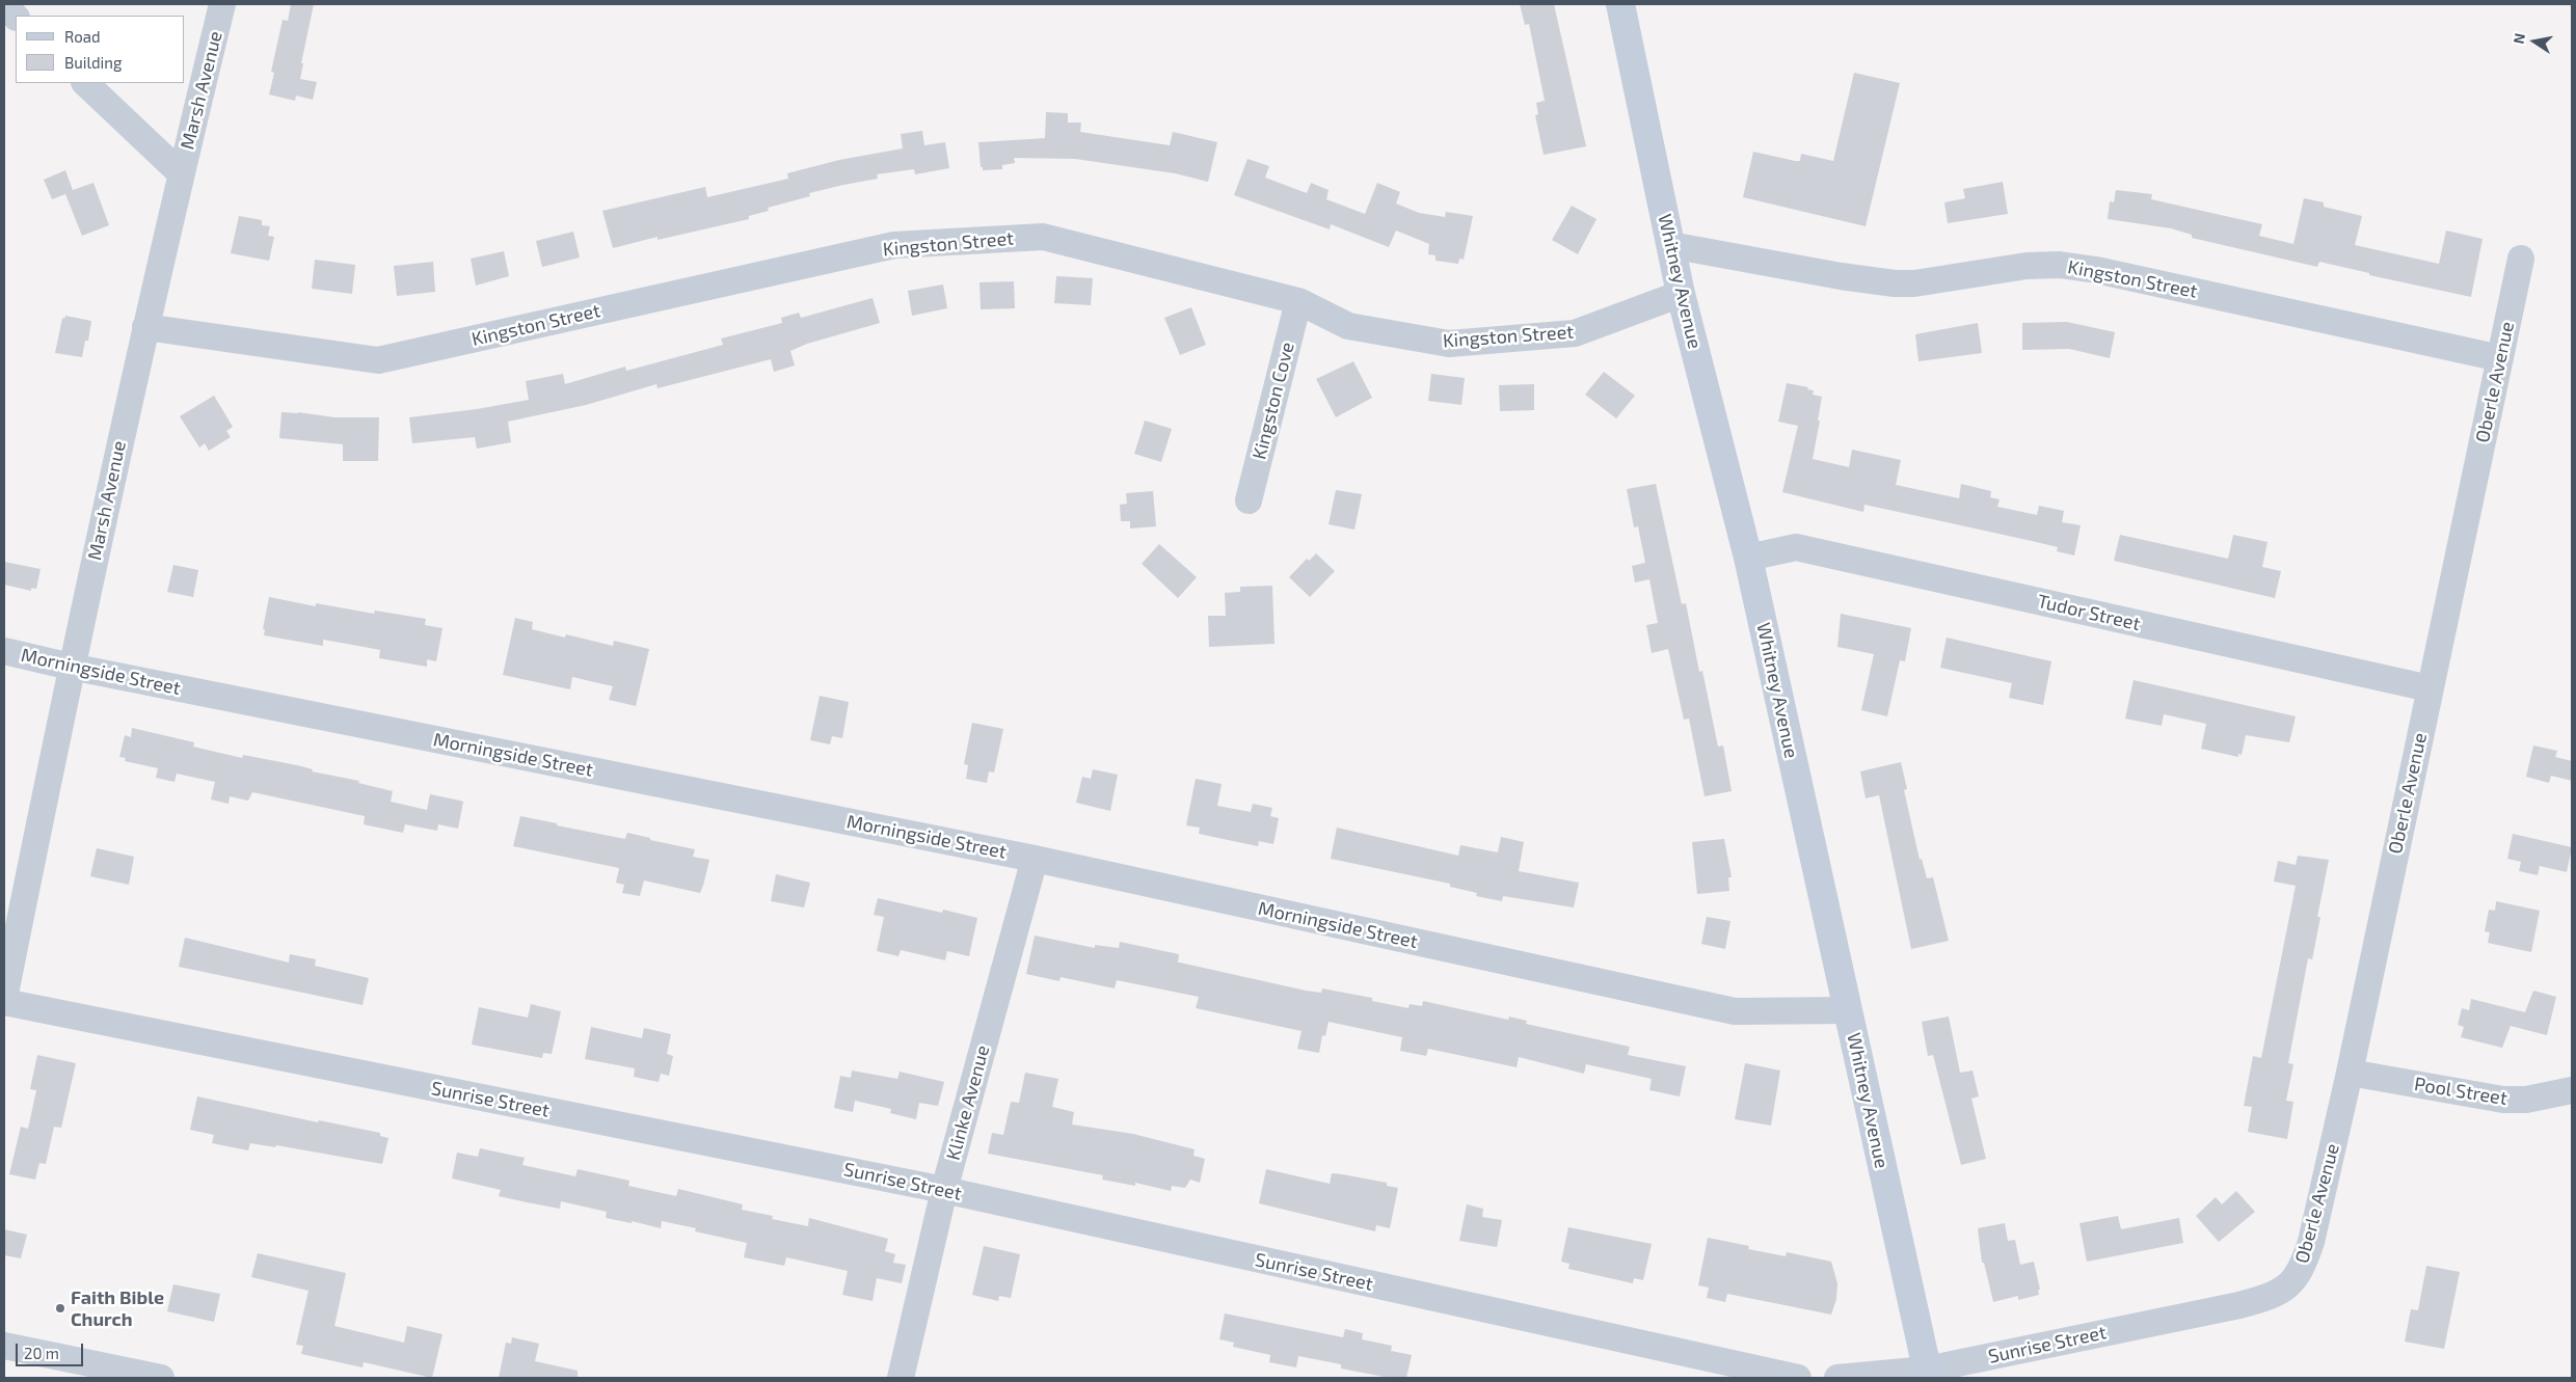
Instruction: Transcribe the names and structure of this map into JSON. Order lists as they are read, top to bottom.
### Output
{
  "streets": {
    "main road": ["Whitney Avenue"],
    "street": [
      "Marsh Avenue",
      "Kingston Street",
      "Oberle Avenue",
      "Kingston Cove",
      "Tudor Street",
      "Morningside Street",
      "Pool Street",
      "Sunrise Street",
      "Klinke Avenue"
    ]
  },
  "crossings": [
    ["Marsh Avenue", "Kingston Street"],
    ["Marsh Avenue", "Morningside Street"],
    ["Marsh Avenue", "Sunrise Street"],
    ["Kingston Street", "Whitney Avenue"],
    ["Kingston Street", "Oberle Avenue"],
    ["Kingston Street", "Kingston Cove"],
    ["Whitney Avenue", "Tudor Street"],
    ["Whitney Avenue", "Morningside Street"],
    ["Whitney Avenue", "Sunrise Street"],
    ["Oberle Avenue", "Tudor Street"],
    ["Oberle Avenue", "Pool Street"],
    ["Oberle Avenue", "Sunrise Street"],
    ["Morningside Street", "Klinke Avenue"],
    ["Sunrise Street", "Klinke Avenue"]
  ],
  "places": ["Faith Bible Church"],
  "legend": ["Road", "Building"],
  "scale_bar": "20 m",
  "north": "left"
}
